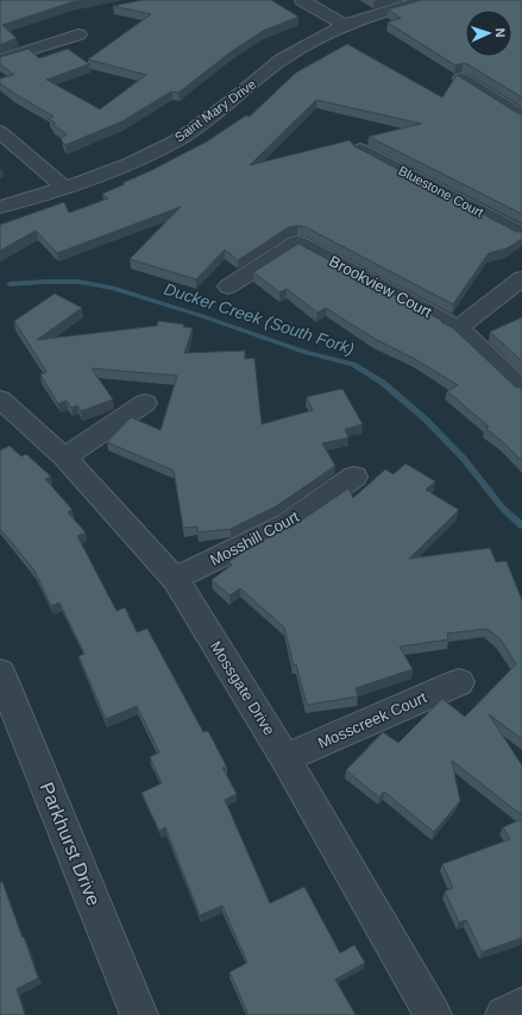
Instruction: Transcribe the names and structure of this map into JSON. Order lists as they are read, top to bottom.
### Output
{
  "streets": {
    "street": [
      "Saint Mary Drive",
      "Bluestone Court",
      "Brookview Court",
      "Mosshill Court",
      "Mossgate Drive",
      "Mosscreek Court",
      "Parkhurst Drive"
    ]
  },
  "crossings": [
    ["Mosshill Court", "Mossgate Drive"],
    ["Mossgate Drive", "Mosscreek Court"]
  ],
  "water": ["Ducker Creek (South Fork)"],
  "north": "right"
}
